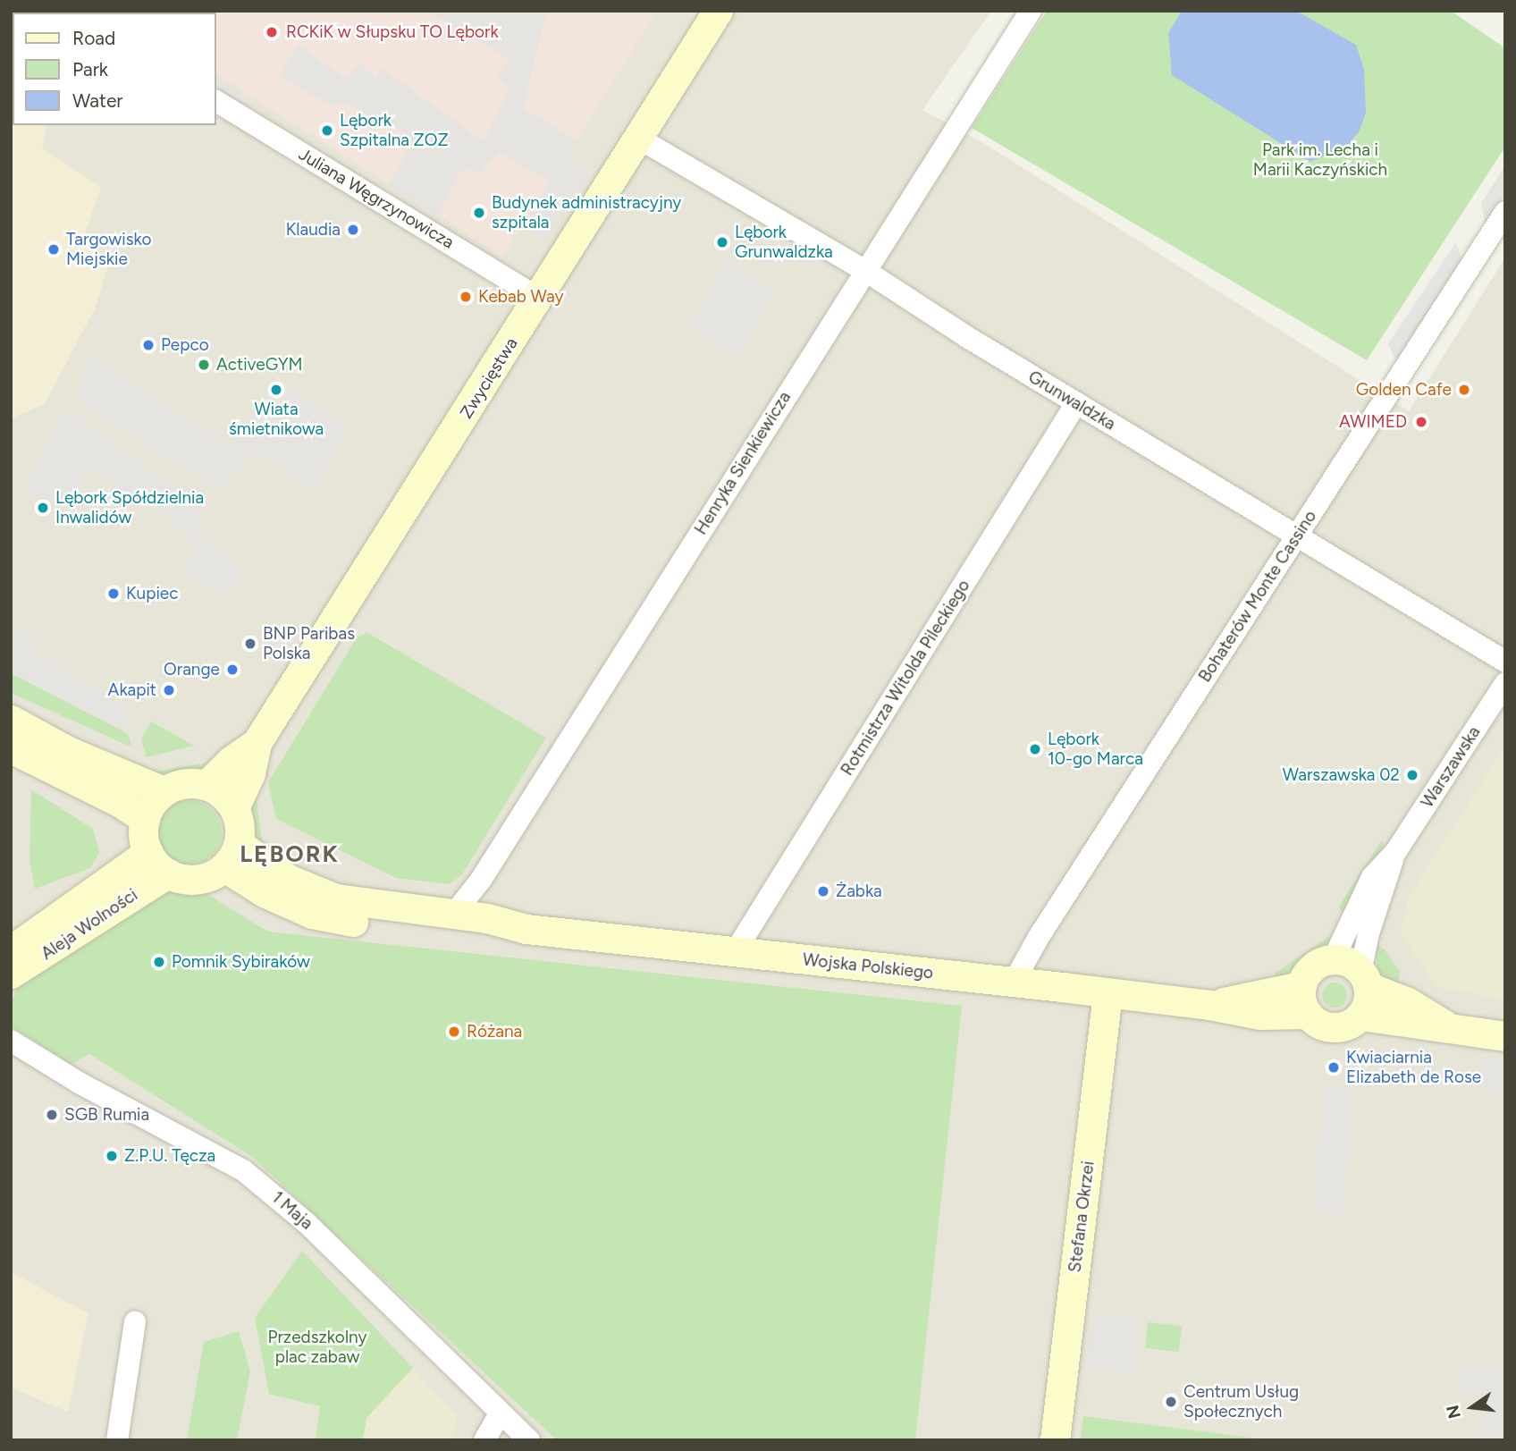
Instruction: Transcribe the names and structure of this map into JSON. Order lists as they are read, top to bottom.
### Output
{
  "streets": {
    "street": [
      "Juliana Węgrzynowicza",
      "Zwycięstwa",
      "Grunwaldzka",
      "Henryka Sienkiewicza",
      "Bohaterów Monte Cassino",
      "Rotmistrza Witolda Pileckiego",
      "Warszawska",
      "Aleja Wolności",
      "Wojska Polskiego",
      "1 Maja",
      "Stefana Okrzei"
    ]
  },
  "crossings": [
    ["Juliana Węgrzynowicza", "Zwycięstwa"],
    ["Zwycięstwa", "Grunwaldzka"],
    ["Zwycięstwa", "Aleja Wolności"],
    ["Zwycięstwa", "Wojska Polskiego"],
    ["Grunwaldzka", "Henryka Sienkiewicza"],
    ["Grunwaldzka", "Bohaterów Monte Cassino"],
    ["Grunwaldzka", "Rotmistrza Witolda Pileckiego"],
    ["Henryka Sienkiewicza", "Wojska Polskiego"],
    ["Bohaterów Monte Cassino", "Wojska Polskiego"],
    ["Rotmistrza Witolda Pileckiego", "Wojska Polskiego"],
    ["Warszawska", "Wojska Polskiego"],
    ["Aleja Wolności", "Wojska Polskiego"],
    ["Wojska Polskiego", "Stefana Okrzei"]
  ],
  "districts": ["LĘBORK"],
  "parks": ["Park im. Lecha i Marii Kaczyńskich", "Przedszkolny plac zabaw"],
  "places": [
    "RCKiK w Słupsku TO Lębork",
    "Lębork Szpitalna ZOZ",
    "Budynek administracyjny szpitala",
    "Klaudia",
    "Lębork Grunwaldzka",
    "Targowisko Miejskie",
    "Kebab Way",
    "Pepco",
    "ActiveGYM",
    "Wiata śmietnikowa",
    "Golden Cafe",
    "AWIMED",
    "Lębork Spółdzielnia Inwalidów",
    "Kupiec",
    "BNP Paribas Polska",
    "Orange",
    "Akapit",
    "Lębork 10-go Marca",
    "Warszawska 02",
    "Żabka",
    "Pomnik Sybiraków",
    "Różana",
    "Kwiaciarnia Elizabeth de Rose",
    "SGB Rumia",
    "Z.P.U. Tęcza",
    "Centrum Usług Społecznych"
  ],
  "legend": ["Road", "Park", "Water"],
  "north": "left"
}
